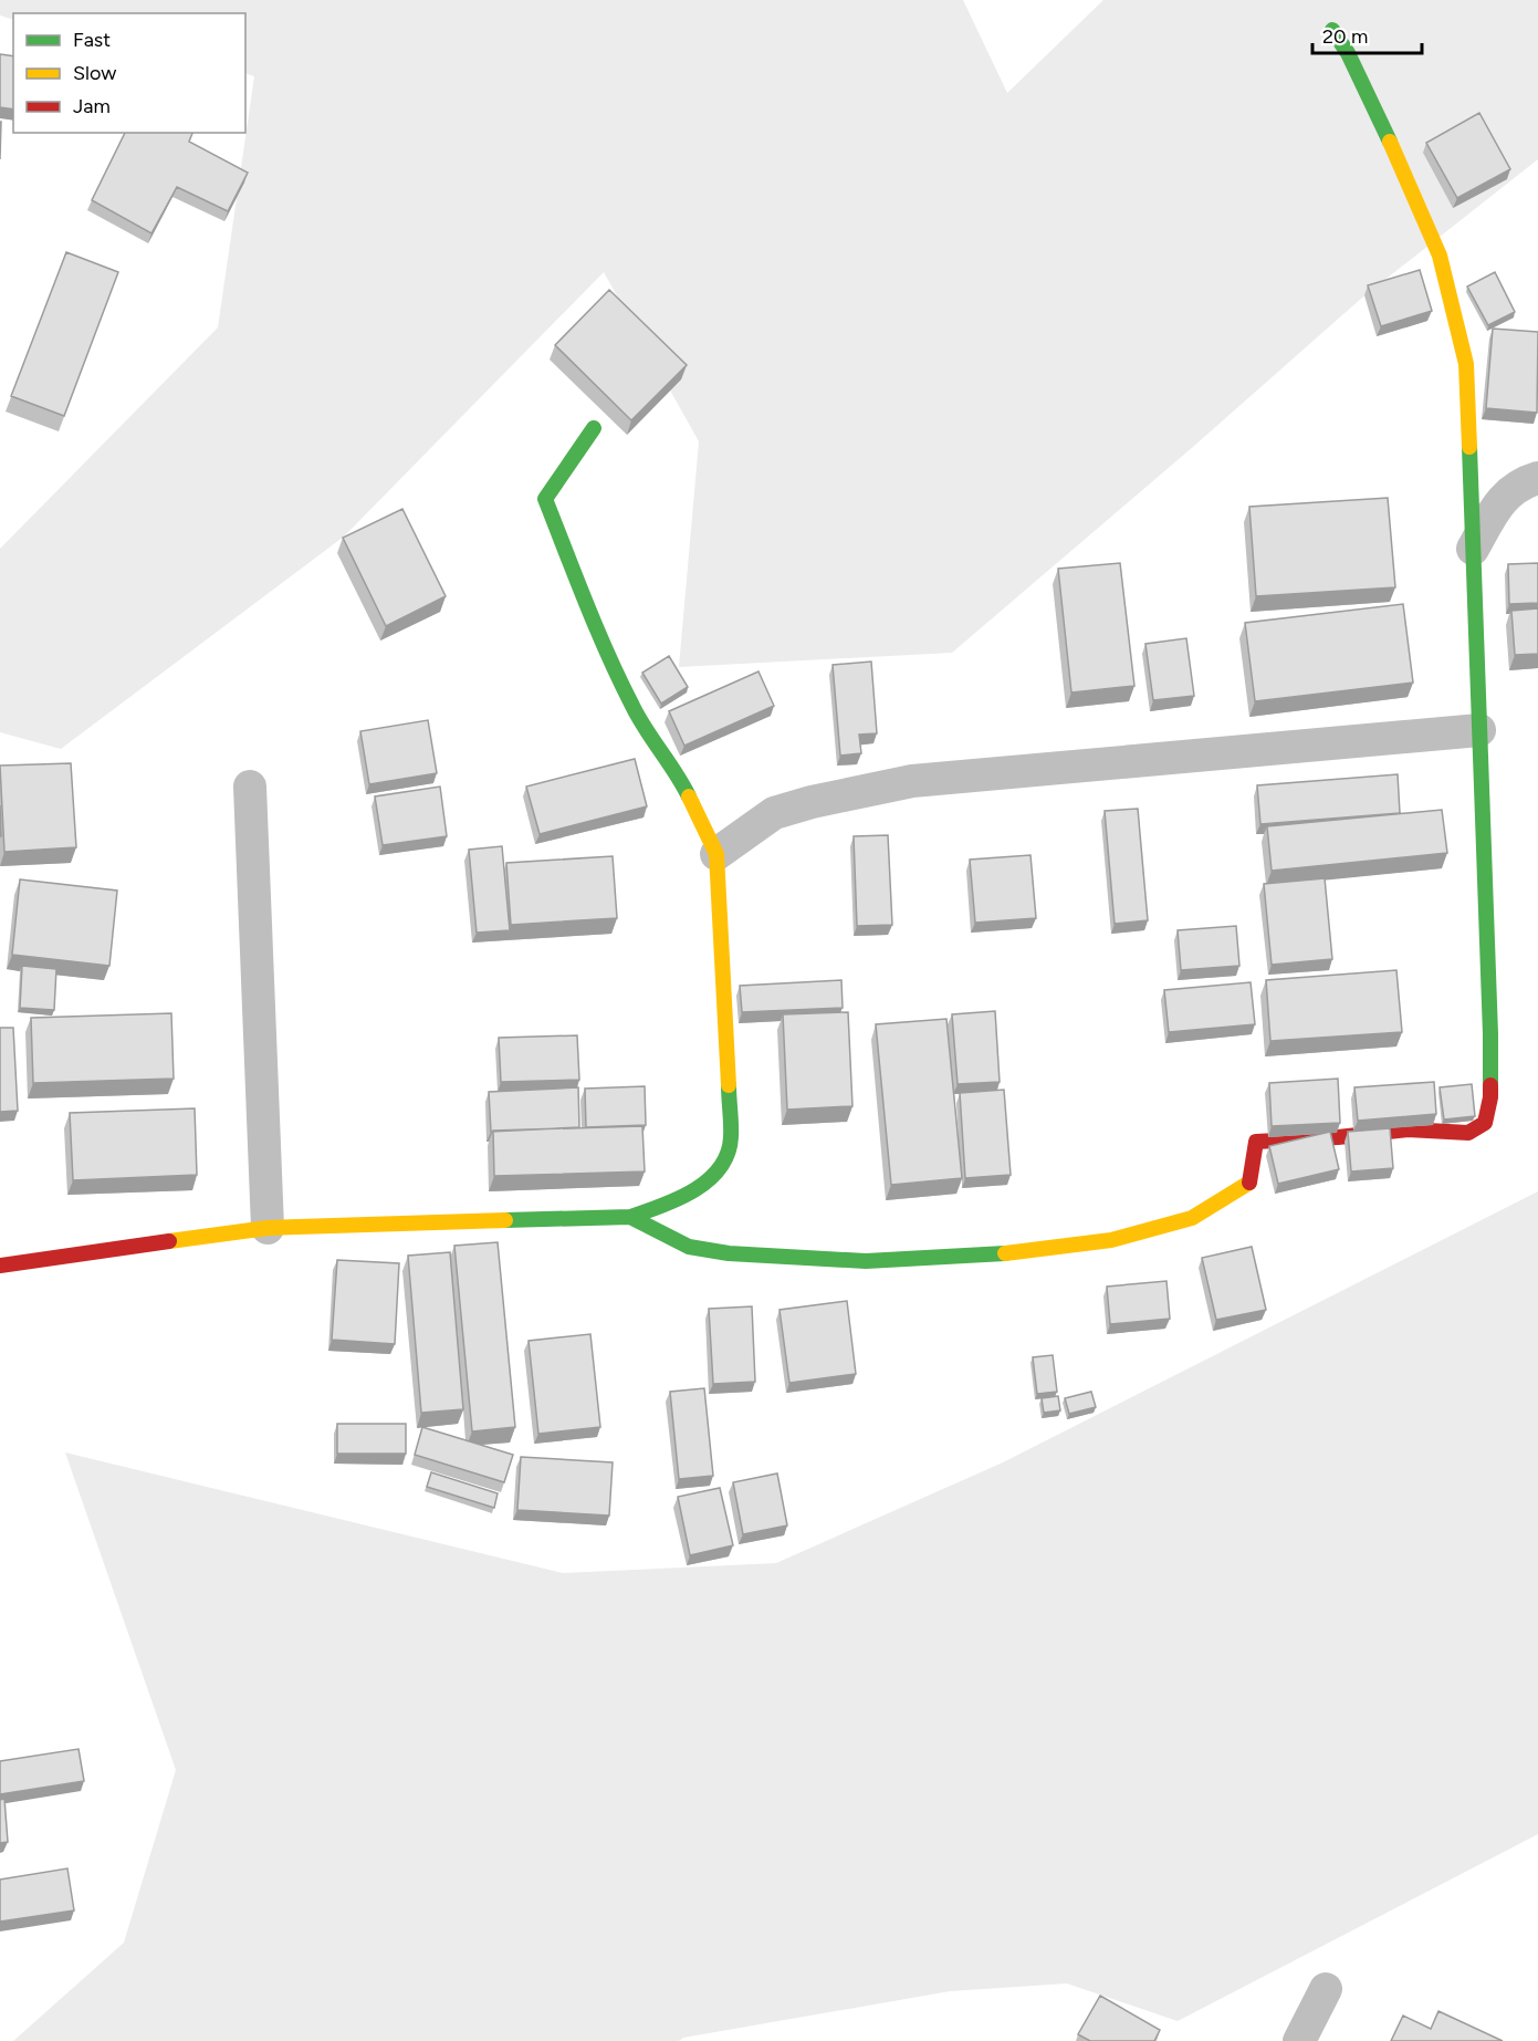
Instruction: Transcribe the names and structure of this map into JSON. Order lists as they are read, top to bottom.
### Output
{
  "legend": ["Fast", "Slow", "Jam"],
  "scale_bar": "20 m"
}
